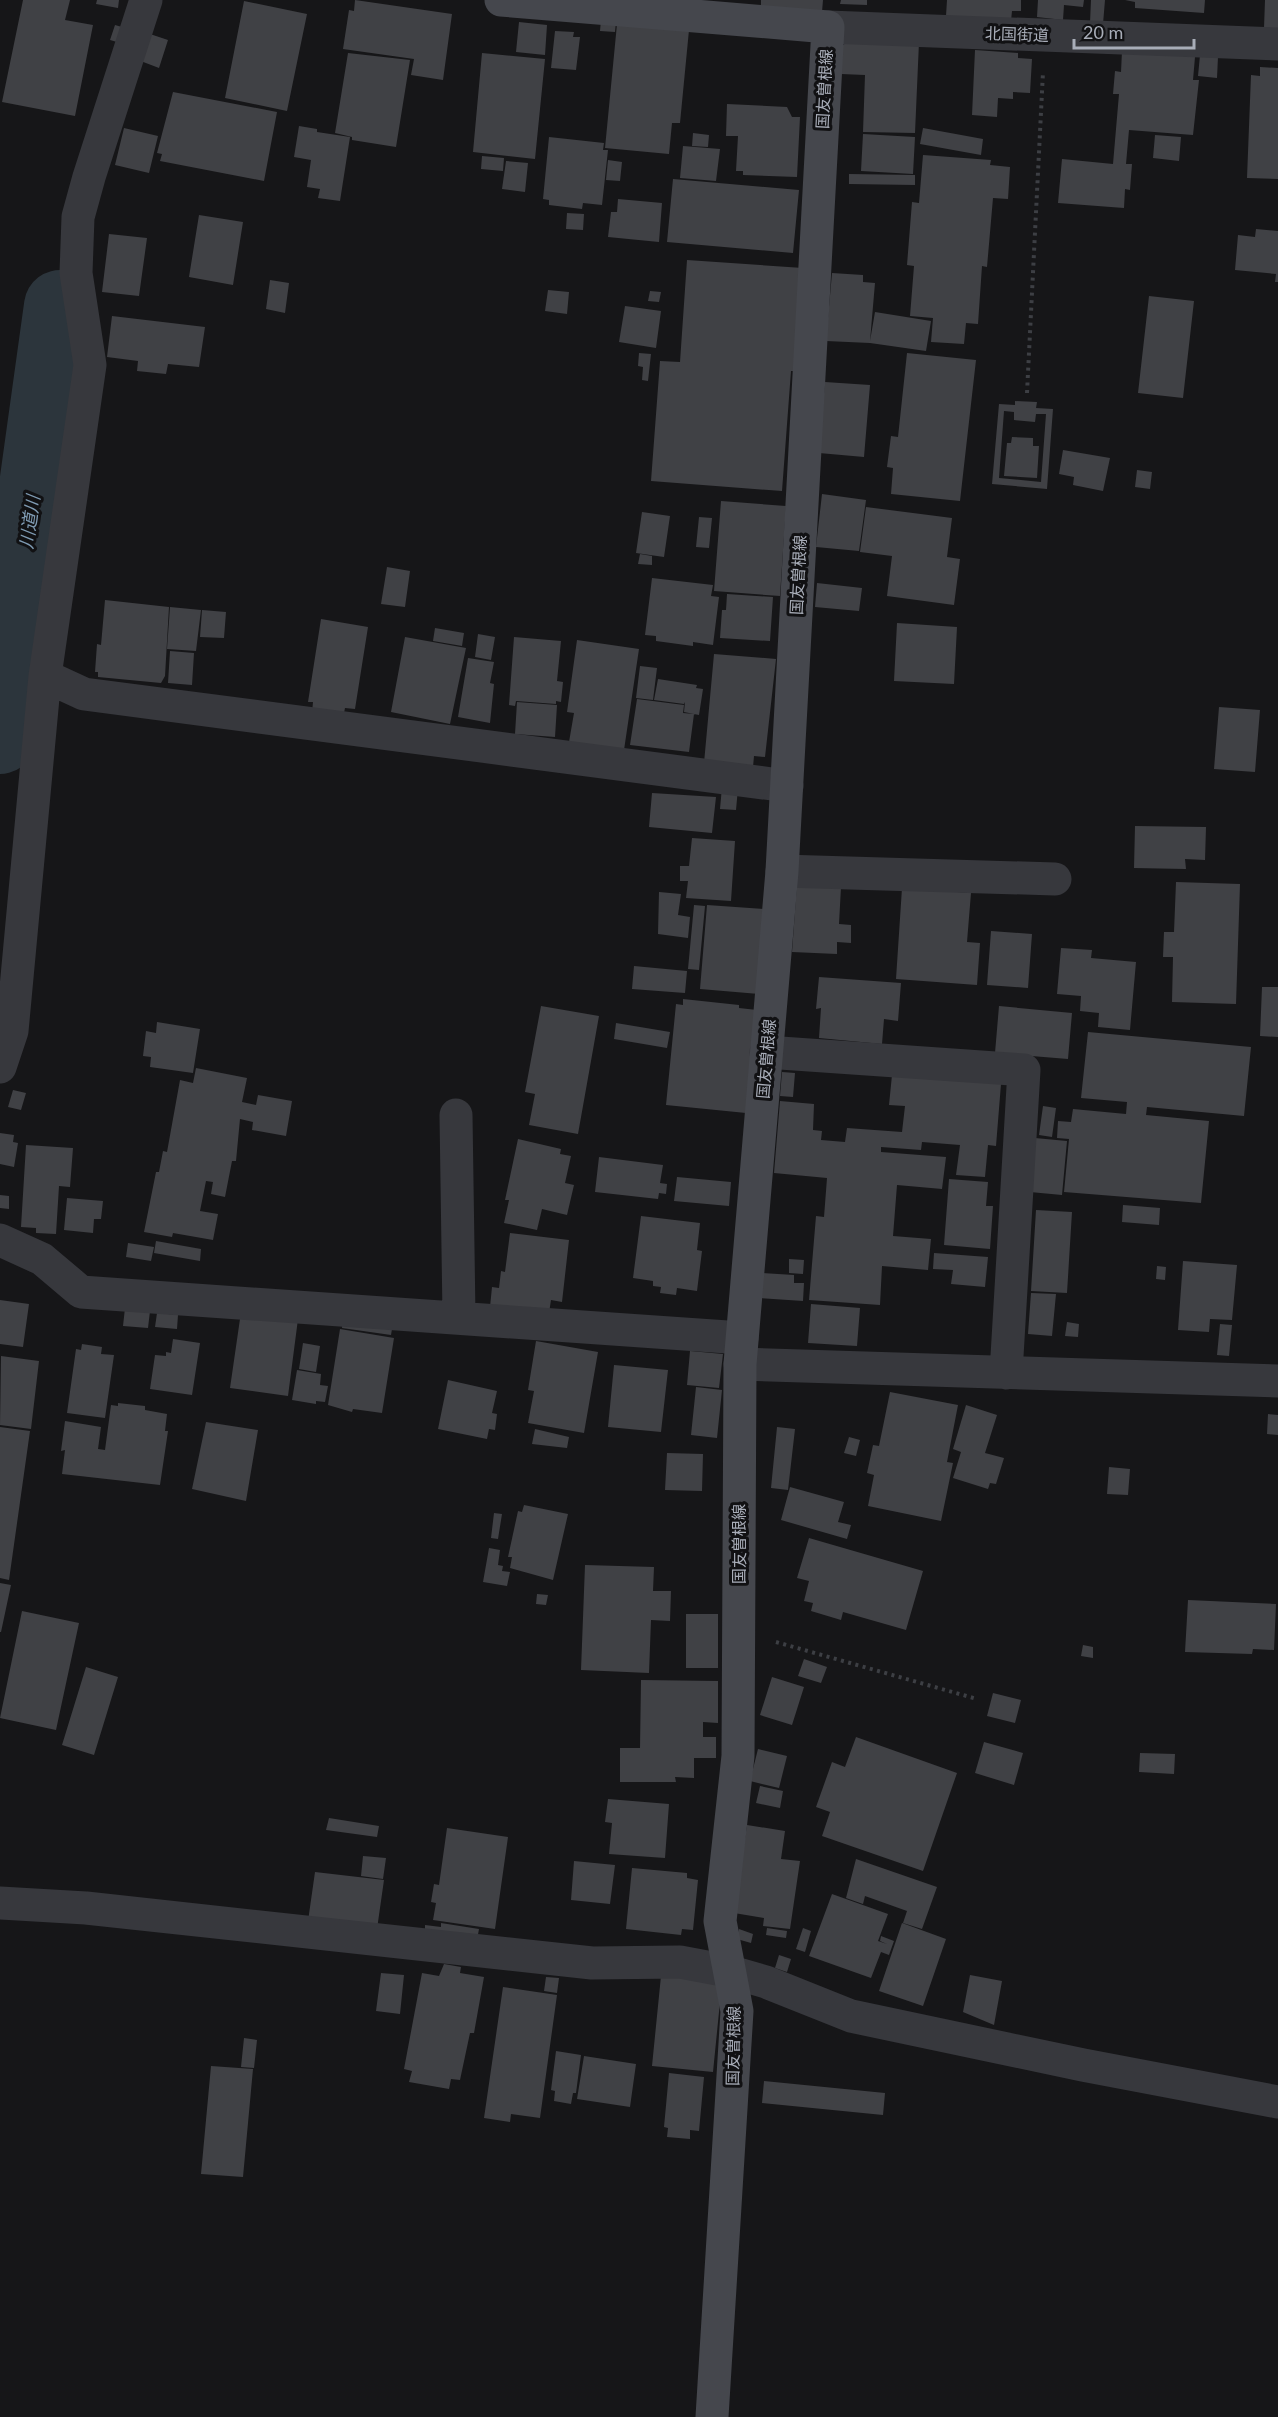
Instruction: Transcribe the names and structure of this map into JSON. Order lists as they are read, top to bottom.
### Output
{
  "streets": {
    "main road": ["国友曽根線"],
    "street": ["北国街道"]
  },
  "crossings": [
    ["北国街道", "国友曽根線"]
  ],
  "water": ["川道川"],
  "scale_bar": "20 m"
}
